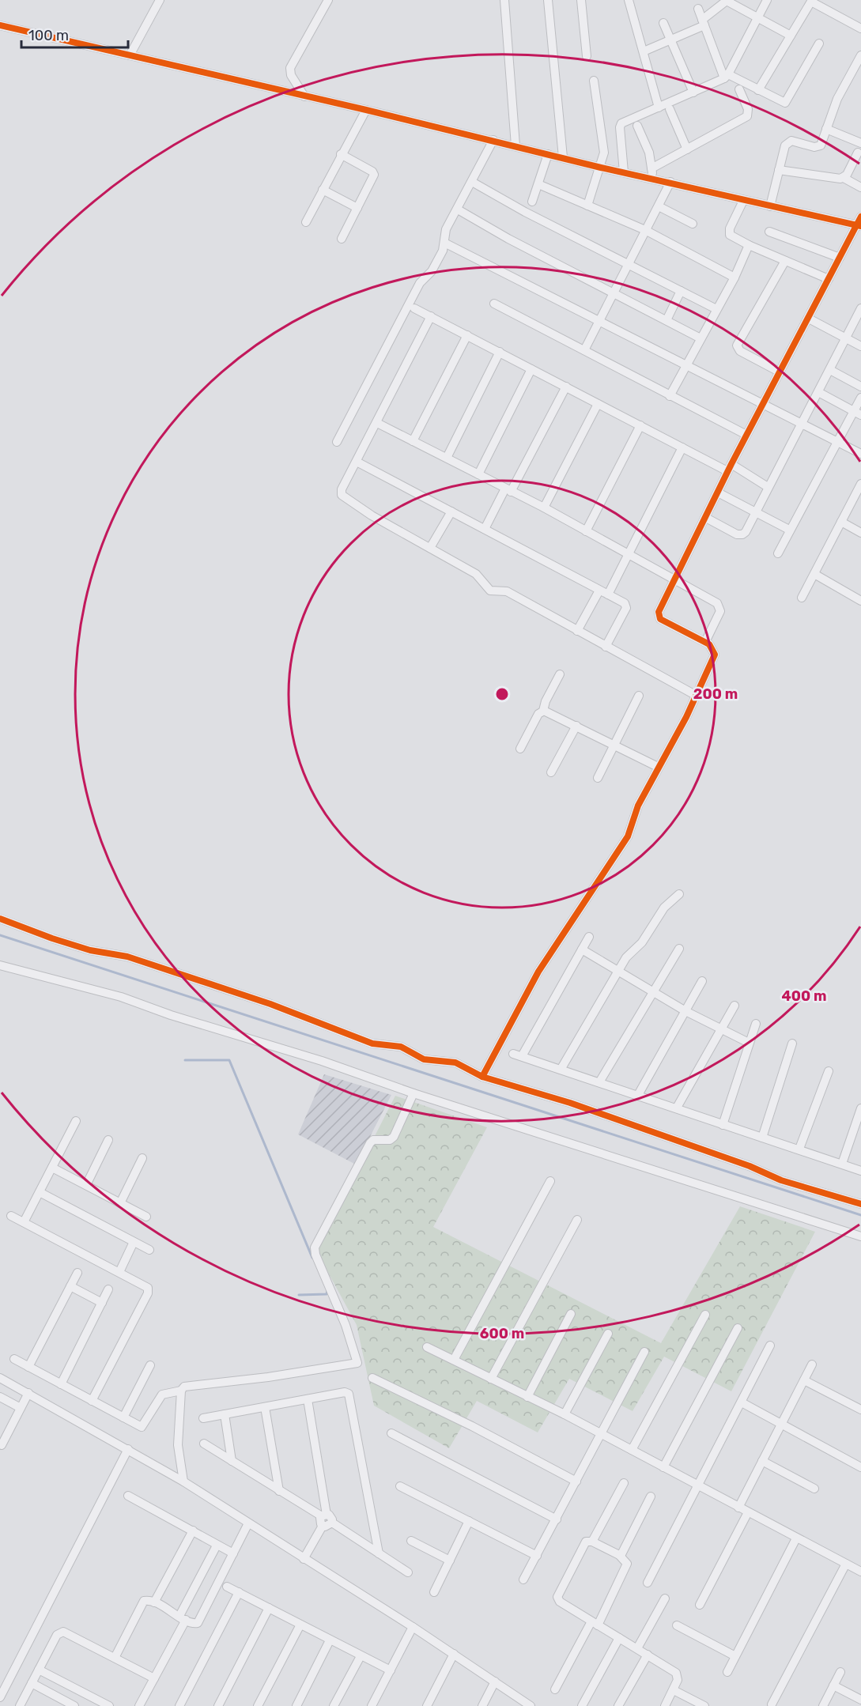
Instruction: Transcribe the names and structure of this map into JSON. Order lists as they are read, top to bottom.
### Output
{
  "scale_bar": "100 m",
  "rings": ["200 m", "400 m", "600 m"]
}
